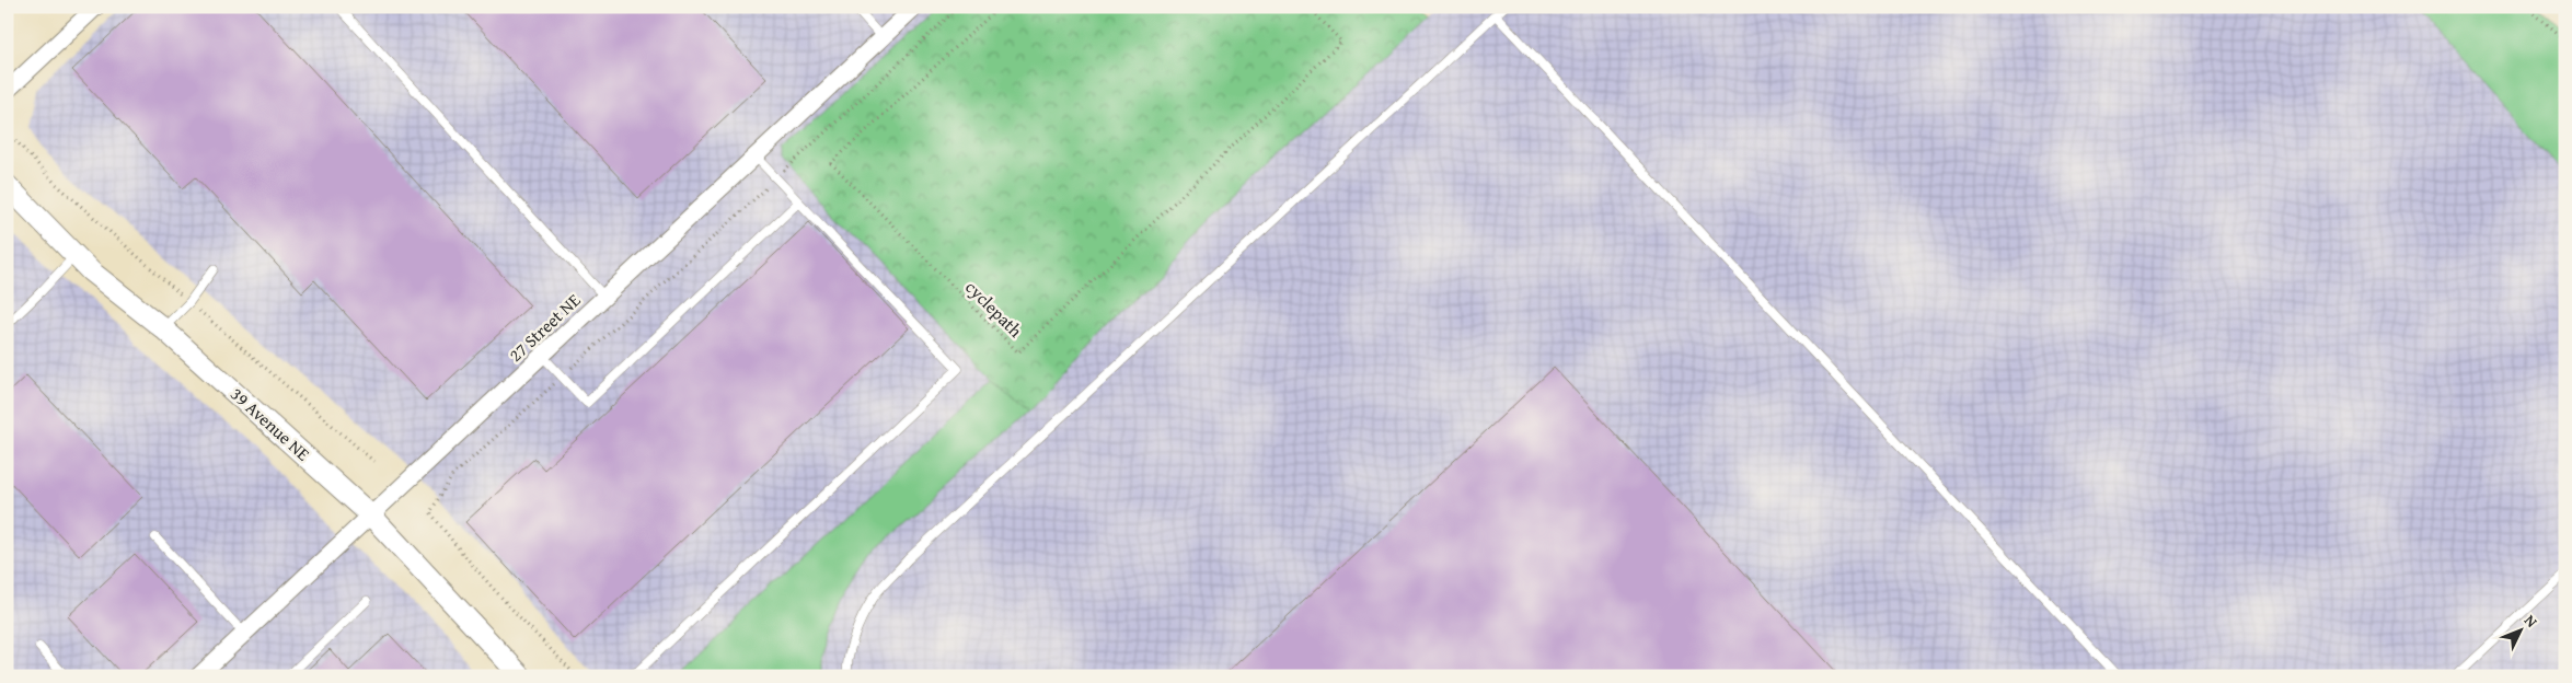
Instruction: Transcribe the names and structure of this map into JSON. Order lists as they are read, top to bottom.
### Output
{
  "streets": {
    "street": ["27 Street NE", "39 Avenue NE"],
    "path": ["cyclepath"]
  },
  "crossings": [
    ["27 Street NE", "39 Avenue NE"]
  ],
  "north": "top right"
}
